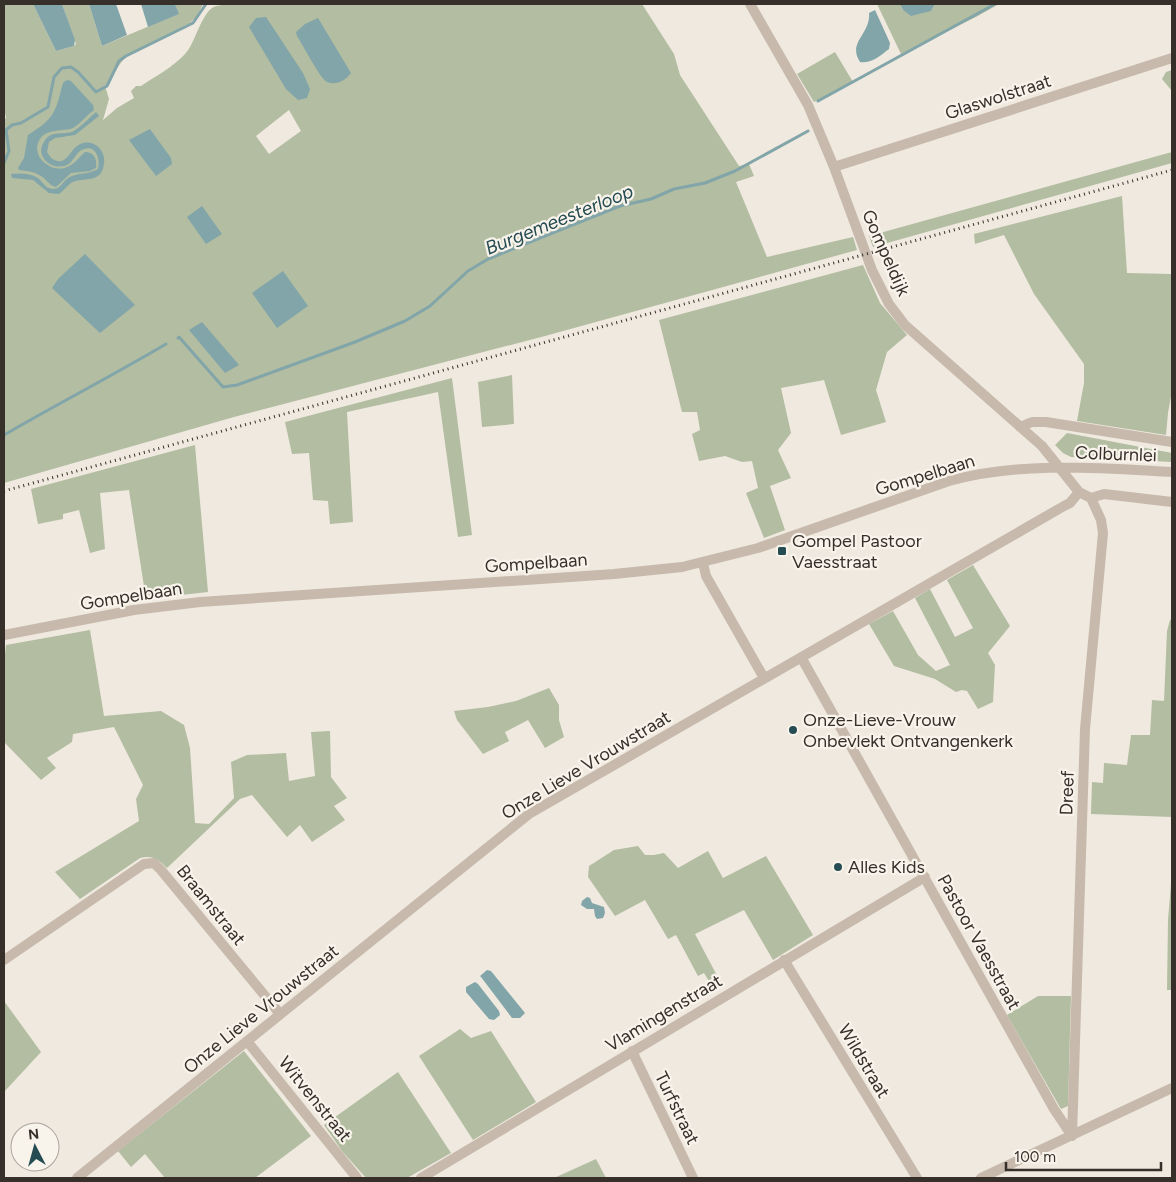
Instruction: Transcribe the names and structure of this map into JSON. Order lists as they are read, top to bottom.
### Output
{
  "streets": {
    "street": [
      "Glaswolstraat",
      "Gompeldijk",
      "Colburnlei",
      "Gompelbaan",
      "Onze Lieve Vrouwstraat",
      "Dreef",
      "Braamstraat",
      "Pastoor Vaesstraat",
      "Vlamingenstraat",
      "Wildstraat",
      "Witvenstraat",
      "Turfstraat"
    ]
  },
  "crossings": [
    ["Glaswolstraat", "Gompeldijk"],
    ["Gompeldijk", "Colburnlei"],
    ["Gompeldijk", "Gompelbaan"],
    ["Colburnlei", "Gompelbaan"],
    ["Onze Lieve Vrouwstraat", "Braamstraat"],
    ["Onze Lieve Vrouwstraat", "Pastoor Vaesstraat"],
    ["Onze Lieve Vrouwstraat", "Witvenstraat"],
    ["Dreef", "Pastoor Vaesstraat"],
    ["Pastoor Vaesstraat", "Vlamingenstraat"],
    ["Vlamingenstraat", "Wildstraat"],
    ["Vlamingenstraat", "Turfstraat"]
  ],
  "water": ["Burgemeesterloop"],
  "places": {
    "transit": ["Gompel Pastoor Vaesstraat"],
    "other": ["Onze-Lieve-Vrouw Onbevlekt Ontvangenkerk", "Alles Kids"]
  },
  "scale_bar": "100 m",
  "north": "top"
}
